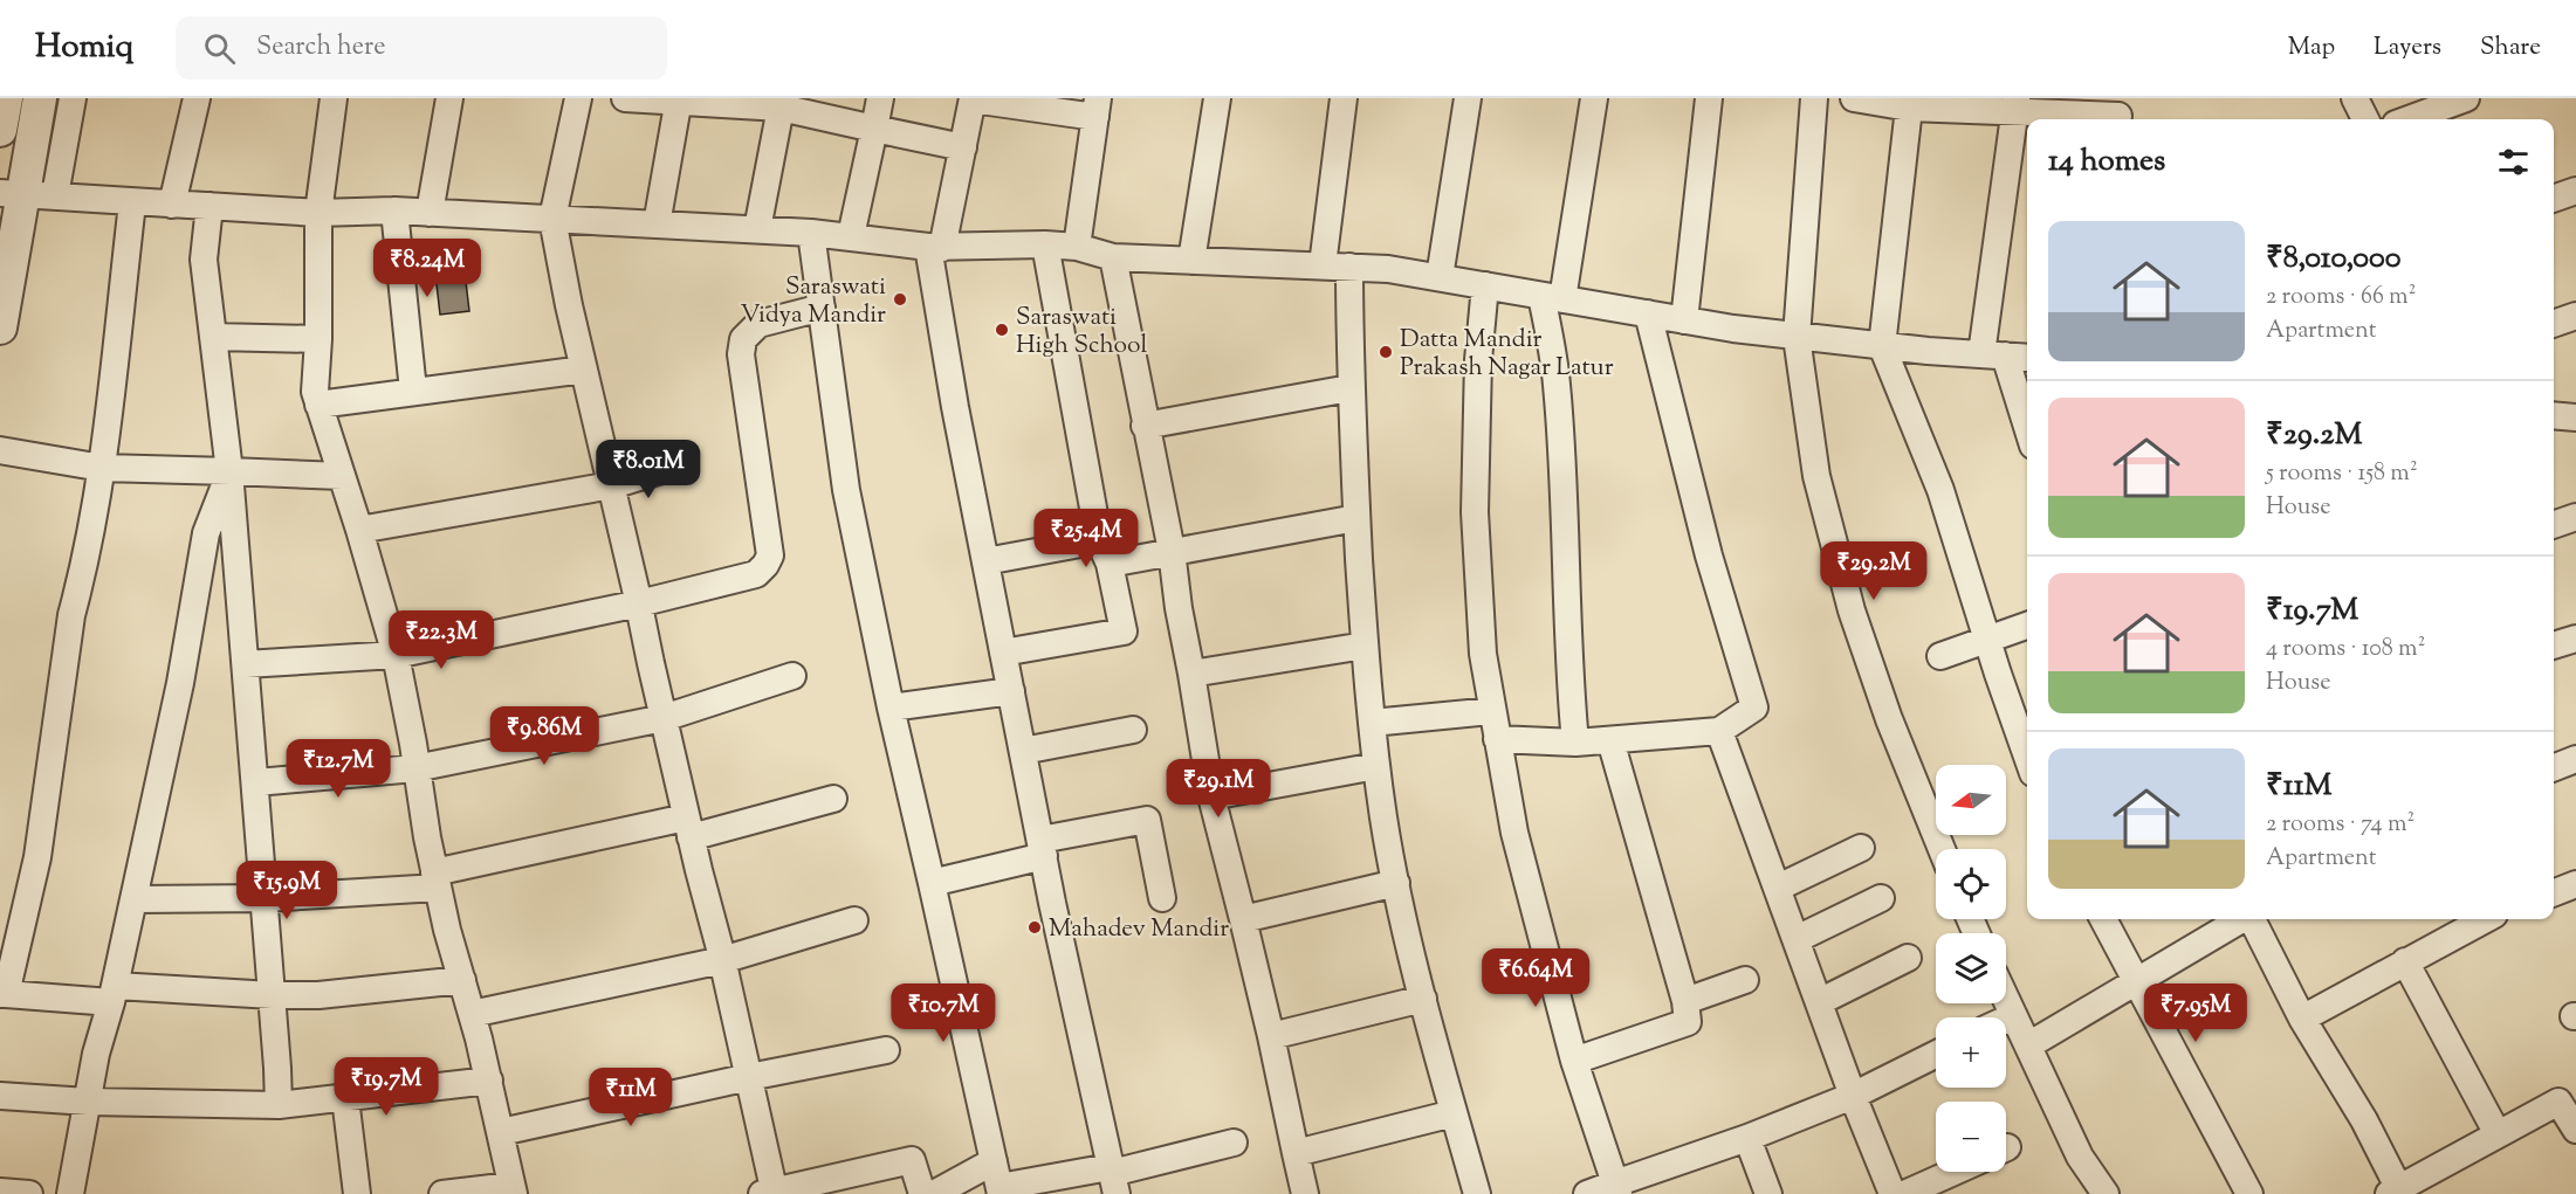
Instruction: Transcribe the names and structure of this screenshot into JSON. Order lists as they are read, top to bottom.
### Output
{
  "places": [
    "Saraswati Vidya Mandir",
    "Saraswati High School",
    "Datta Mandir Prakash Nagar Latur",
    "Mahadev Mandir"
  ],
  "north": "left",
  "page": {
    "header": "Homiq",
    "search": "Search here",
    "nav": ["Map", "Layers", "Share"],
    "heading": "14 homes",
    "list": [
      {
        "name": "₹8,010,000",
        "note": "2 rooms · 66 m² · Apartment"
      },
      {
        "name": "₹29.2M",
        "note": "5 rooms · 158 m² · House"
      },
      {
        "name": "₹19.7M",
        "note": "4 rooms · 108 m² · House"
      },
      {
        "name": "₹11M",
        "note": "2 rooms · 74 m² · Apartment"
      }
    ],
    "price": [
      "₹8.24M",
      "₹8.01M",
      "₹25.4M",
      "₹29.2M",
      "₹22.3M",
      "₹9.86M",
      "₹12.7M",
      "₹29.1M",
      "₹15.9M",
      "₹6.64M",
      "₹10.7M",
      "₹7.95M",
      "₹19.7M",
      "₹11M"
    ],
    "map_buttons": ["+", "−"]
  }
}
